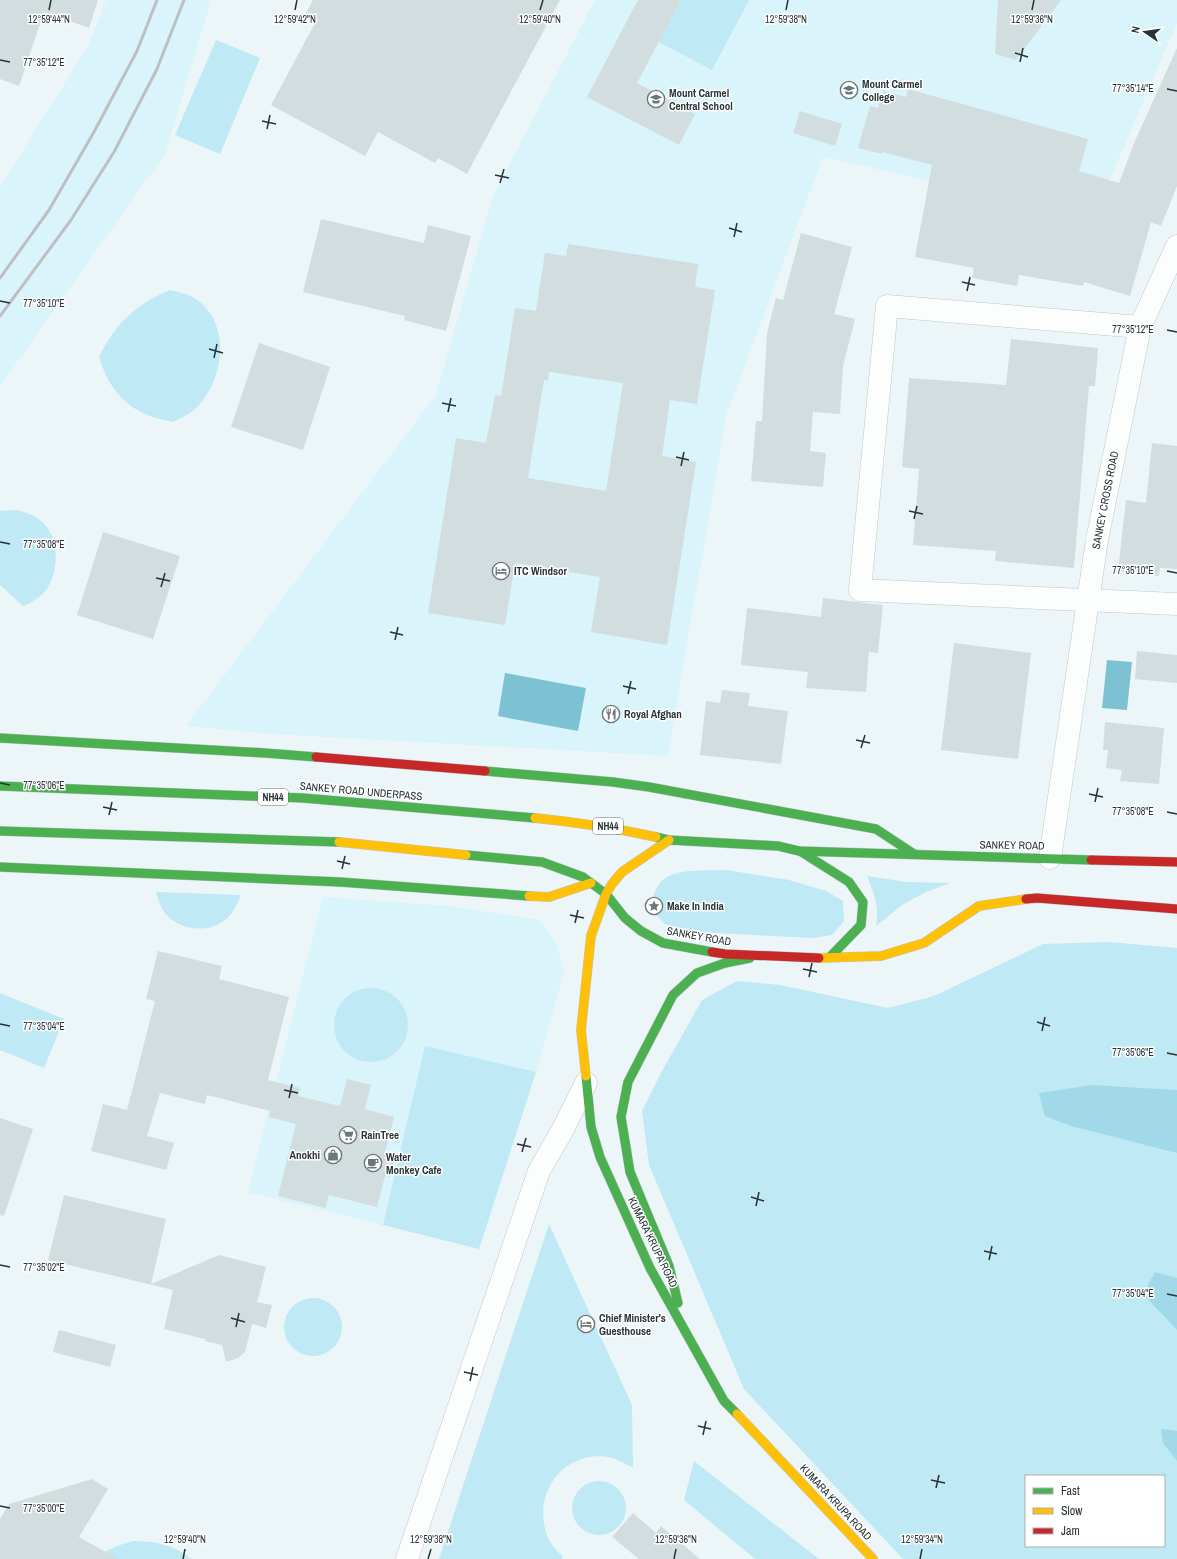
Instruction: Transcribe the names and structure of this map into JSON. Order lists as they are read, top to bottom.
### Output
{
  "streets": {
    "street": [
      "SANKEY CROSS ROAD",
      "SANKEY ROAD UNDERPASS",
      "NH44",
      "SANKEY ROAD",
      "KUMARA KRUPA ROAD"
    ]
  },
  "crossings": [
    ["SANKEY CROSS ROAD", "SANKEY ROAD"],
    ["SANKEY ROAD UNDERPASS", "SANKEY ROAD"],
    ["SANKEY ROAD", "KUMARA KRUPA ROAD"]
  ],
  "places": {
    "school or university": ["Mount Carmel College", "Mount Carmel Central School"],
    "hotel": ["ITC Windsor", "Chief Minister's Guesthouse"],
    "restaurant": ["Royal Afghan"],
    "place": ["Make In India"],
    "supermarket": ["RainTree"],
    "shop": ["Anokhi"],
    "cafe": ["Water Monkey Cafe"]
  },
  "legend": ["Fast", "Slow", "Jam"],
  "north": "left",
  "coordinates": [
    "12°59'44\"N",
    "12°59'42\"N",
    "12°59'40\"N",
    "12°59'38\"N",
    "12°59'36\"N",
    "77°35'12\"E",
    "77°35'14\"E",
    "77°35'10\"E",
    "77°35'08\"E",
    "77°35'06\"E",
    "77°35'04\"E",
    "77°35'02\"E",
    "77°35'00\"E",
    "12°59'34\"N"
  ]
}
